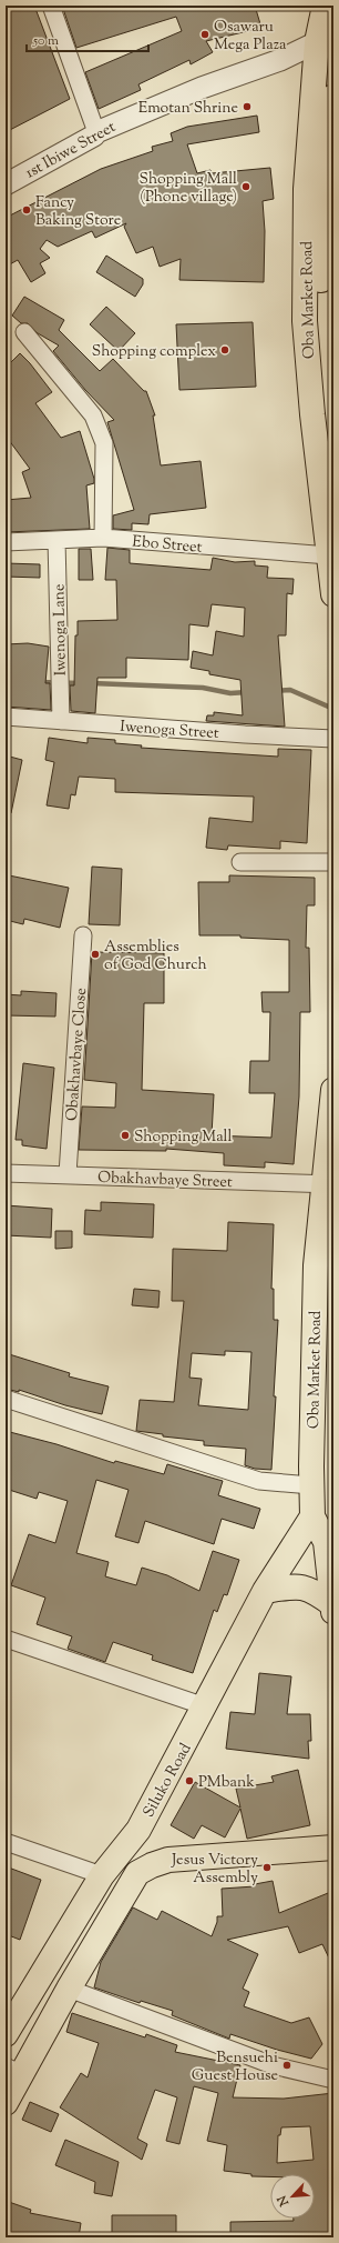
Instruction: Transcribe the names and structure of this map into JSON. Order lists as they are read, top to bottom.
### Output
{
  "streets": {
    "main road": ["Oba Market Road", "Siluko Road"],
    "street": [
      "1st Ibiwe Street",
      "Ebo Street",
      "Iwenoga Lane",
      "Iwenoga Street",
      "Obakhavbaye Close",
      "Obakhavbaye Street"
    ]
  },
  "crossings": [
    ["1st Ibiwe Street", "Oba Market Road"],
    ["Oba Market Road", "Ebo Street"],
    ["Oba Market Road", "Obakhavbaye Street"],
    ["Oba Market Road", "Siluko Road"],
    ["Ebo Street", "Iwenoga Lane"],
    ["Iwenoga Lane", "Iwenoga Street"],
    ["Obakhavbaye Close", "Obakhavbaye Street"]
  ],
  "places": [
    "Osawaru Mega Plaza",
    "Emotan Shrine",
    "Shopping Mall (Phone village)",
    "Fancy Baking Store",
    "Shopping complex",
    "Assemblies of God Church",
    "Shopping Mall",
    "PMbank",
    "Jesus Victory Assembly",
    "Bensuehi Guest House"
  ],
  "scale_bar": "50 m",
  "north": "bottom left"
}
